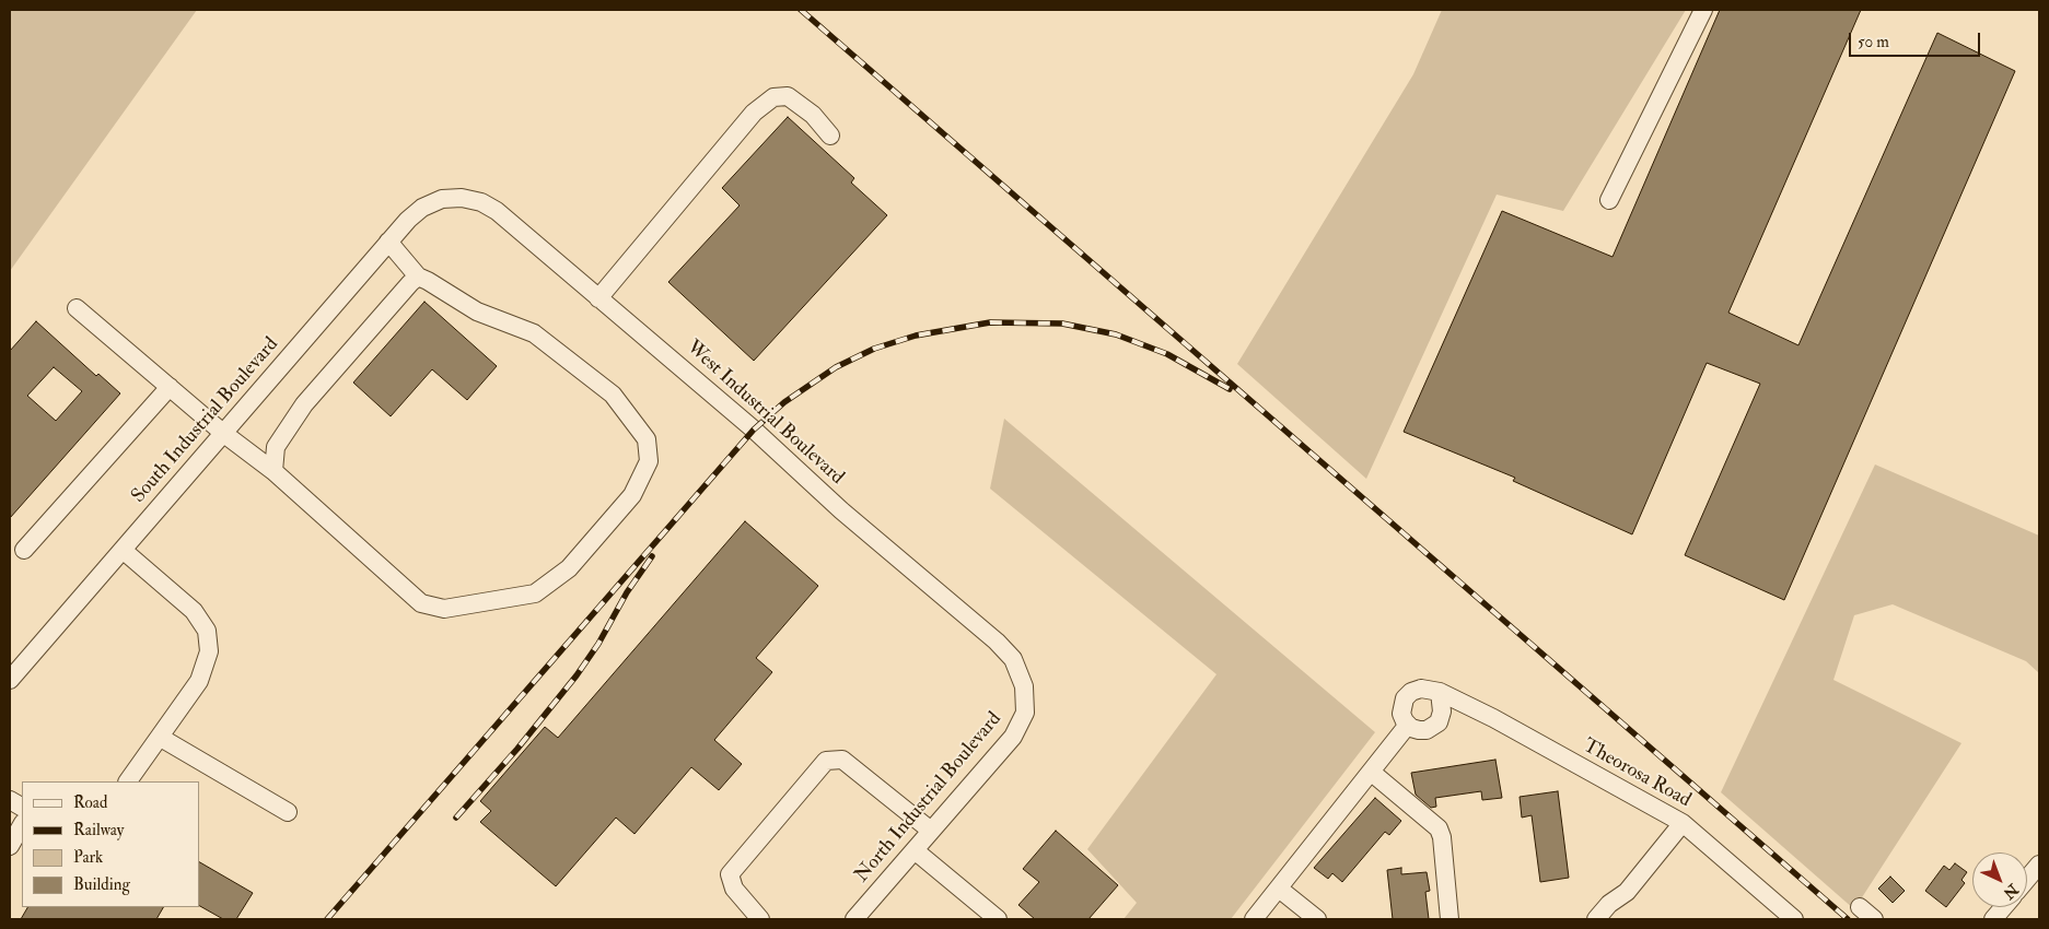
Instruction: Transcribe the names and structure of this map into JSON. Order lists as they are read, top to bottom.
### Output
{
  "streets": {
    "street": [
      "West Industrial Boulevard",
      "South Industrial Boulevard",
      "Theorosa Road",
      "North Industrial Boulevard"
    ]
  },
  "crossings": [
    ["West Industrial Boulevard", "South Industrial Boulevard"],
    ["West Industrial Boulevard", "North Industrial Boulevard"]
  ],
  "legend": [
    "Road",
    "Railway",
    "Park",
    "Building"
  ],
  "scale_bar": "50 m",
  "north": "bottom right"
}
